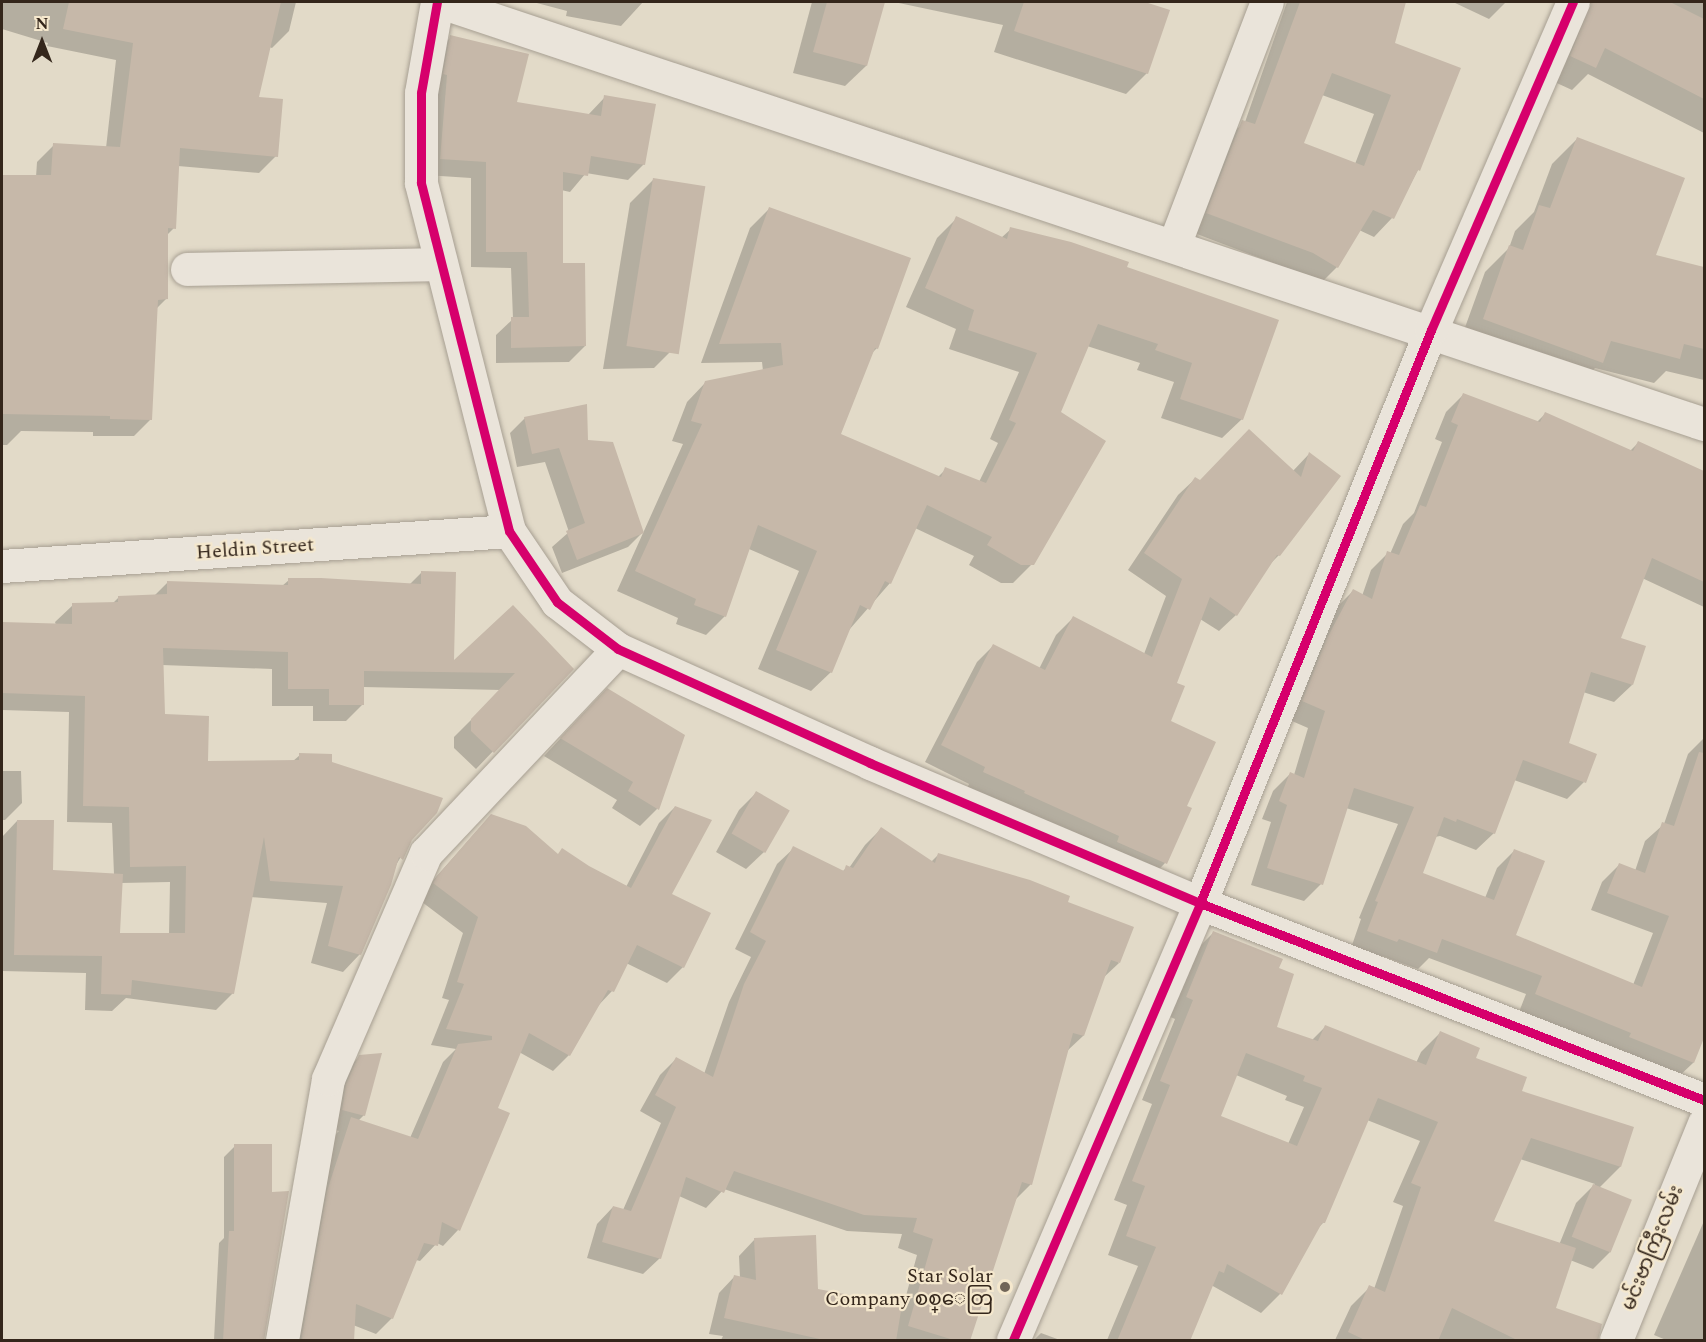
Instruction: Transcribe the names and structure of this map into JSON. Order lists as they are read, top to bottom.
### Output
{
  "streets": {
    "street": ["Heldin Street", "မင်းဗာကြီးလမ်း"]
  },
  "places": ["Star Solar Company စစ္ေတြ"],
  "north": "top"
}
